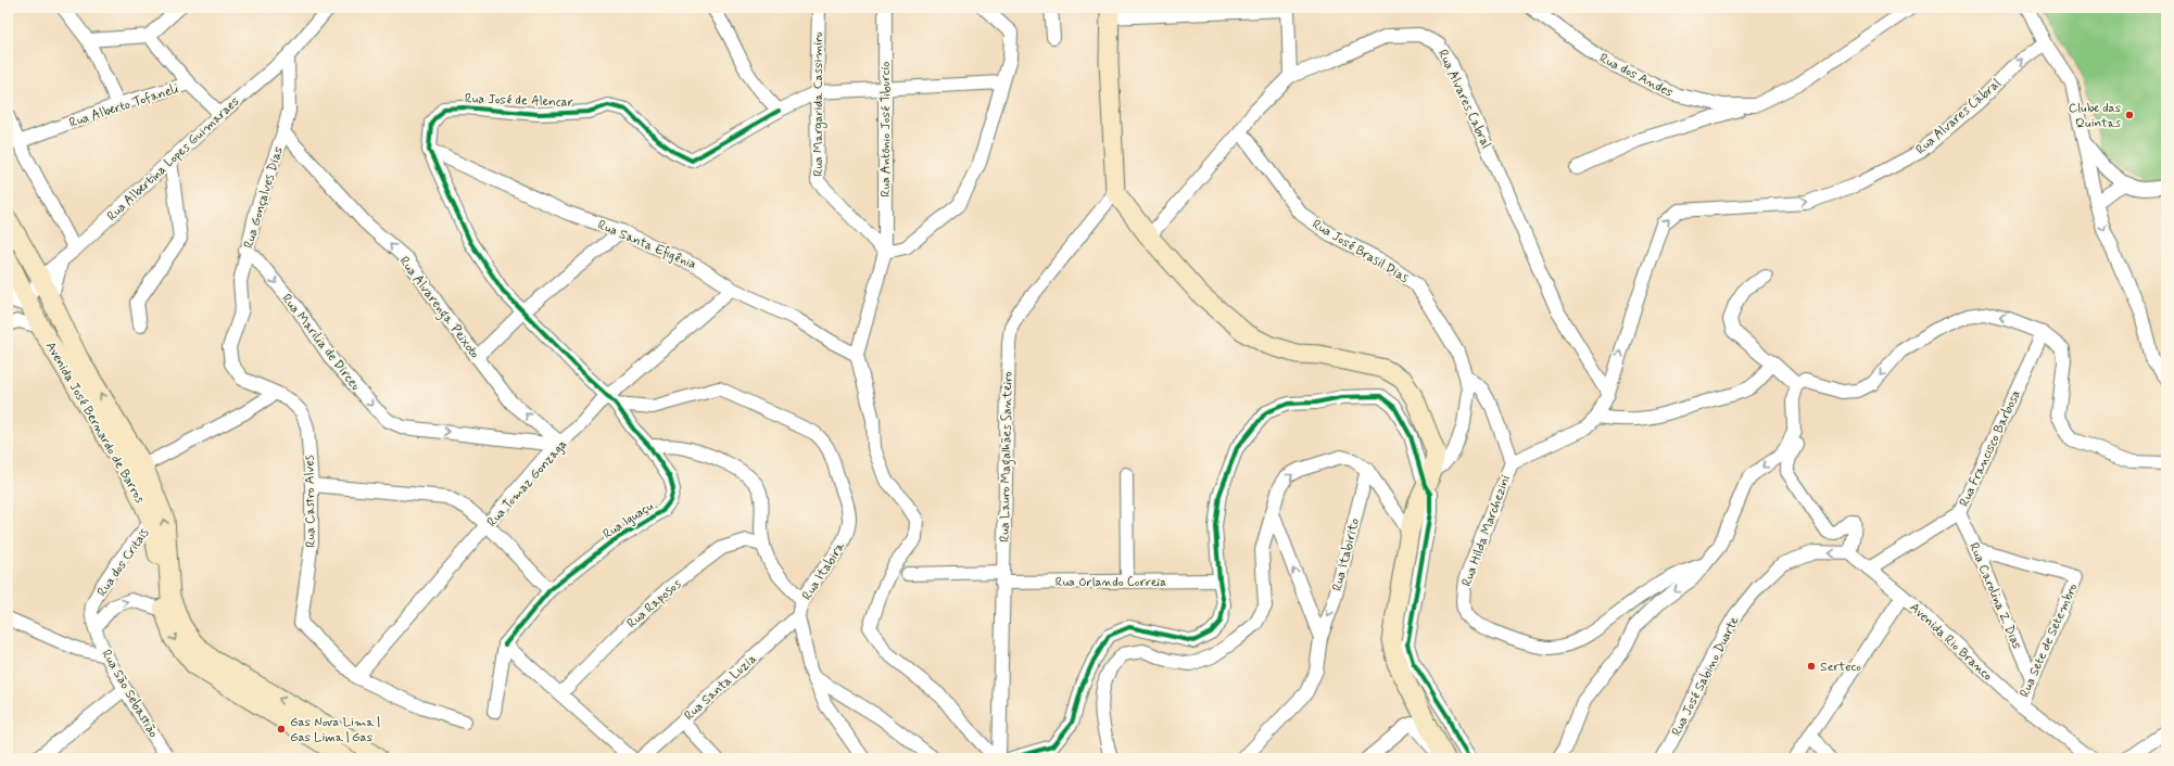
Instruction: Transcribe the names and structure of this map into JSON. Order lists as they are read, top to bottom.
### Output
{
  "streets": {
    "main road": ["Avenida José Bernardo de Barros"],
    "street": [
      "Rua dos Andes",
      "Rua Alvares Cabral",
      "Rua José de Alencar",
      "Rua Margarida Cassimiro",
      "Rua Alberto Tofaneli",
      "Rua Antônio José Tiburcio",
      "Rua Albertina Lopes Guimaraes",
      "Rua Gonçalves Dias",
      "Rua Santa Efigênia",
      "Rua José Brasil Dias",
      "Rua Alvarenga Peixoto",
      "Rua Marilia de Dirceu",
      "Rua Francisco Barbosa",
      "Rua Lauro Magalhães Santeiro",
      "Rua Tomaz Gonzaga",
      "Rua Castro Alves",
      "Rua Iguaçu",
      "Rua Hilda Marchezini",
      "Rua Itabirito",
      "Rua dos Critais",
      "Rua Itabira",
      "Rua Orlando Correia",
      "Rua Carolina Z. Dias",
      "Rua Raposos",
      "Rua Sete de Setembro",
      "Avenida Rio Branco",
      "Rua José Sabino Duarte",
      "Rua Santa Luzia",
      "Rua São Sebastião"
    ]
  },
  "crossings": [
    ["Rua Alvares Cabral", "Rua José Brasil Dias"],
    ["Rua Alvares Cabral", "Rua Hilda Marchezini"],
    ["Rua José de Alencar", "Rua Santa Efigênia"],
    ["Rua José de Alencar", "Rua Tomaz Gonzaga"],
    ["Rua José de Alencar", "Rua Iguaçu"],
    ["Rua José de Alencar", "Rua Itabira"],
    ["Rua Margarida Cassimiro", "Rua Antônio José Tiburcio"],
    ["Rua Alberto Tofaneli", "Rua Albertina Lopes Guimaraes"],
    ["Rua Antônio José Tiburcio", "Rua Santa Efigênia"],
    ["Rua Albertina Lopes Guimaraes", "Rua Gonçalves Dias"],
    ["Rua Albertina Lopes Guimaraes", "Avenida José Bernardo de Barros"],
    ["Rua Gonçalves Dias", "Rua Alvarenga Peixoto"],
    ["Rua Gonçalves Dias", "Rua Marilia de Dirceu"],
    ["Rua Gonçalves Dias", "Rua Castro Alves"],
    ["Rua Santa Efigênia", "Rua Tomaz Gonzaga"],
    ["Rua Alvarenga Peixoto", "Rua Marilia de Dirceu"],
    ["Rua Alvarenga Peixoto", "Rua Tomaz Gonzaga"],
    ["Rua Marilia de Dirceu", "Rua Tomaz Gonzaga"],
    ["Avenida José Bernardo de Barros", "Rua dos Critais"],
    ["Rua Francisco Barbosa", "Rua Carolina Z. Dias"],
    ["Rua Lauro Magalhães Santeiro", "Rua Orlando Correia"],
    ["Rua Tomaz Gonzaga", "Rua Castro Alves"],
    ["Rua Tomaz Gonzaga", "Rua Iguaçu"],
    ["Rua Tomaz Gonzaga", "Rua Itabira"],
    ["Rua Iguaçu", "Rua Itabira"],
    ["Rua dos Critais", "Rua São Sebastião"],
    ["Rua Itabira", "Rua Santa Luzia"],
    ["Rua Carolina Z. Dias", "Rua Sete de Setembro"],
    ["Rua Sete de Setembro", "Avenida Rio Branco"]
  ],
  "one_way": ["Rua Alvarenga Peixoto", "Rua Itabirito"],
  "places": ["Clube das Quintas", "Serteco", "Gas Nova Lima | Gas Lima | Gas"]
}
